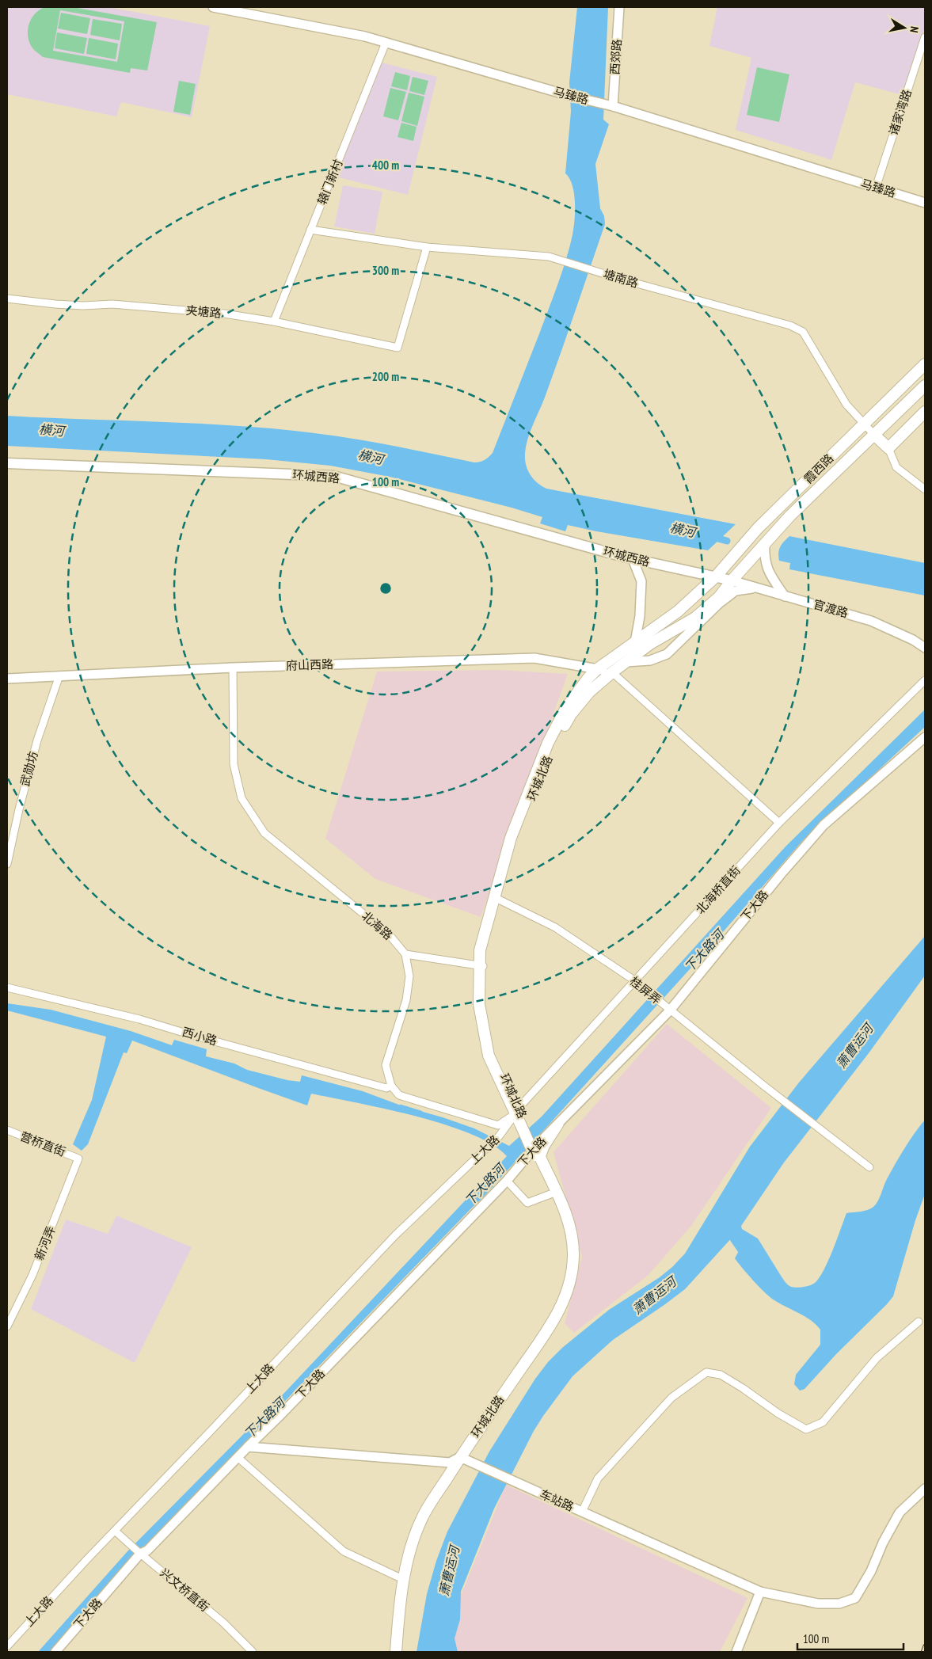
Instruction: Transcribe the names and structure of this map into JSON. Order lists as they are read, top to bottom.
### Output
{
  "streets": {
    "main road": ["霞西路", "环城西路", "环城北路"],
    "street": [
      "西郊路",
      "马臻路",
      "诸家湾路",
      "辕门新村",
      "塘南路",
      "夹塘路",
      "官渡路",
      "府山西路",
      "武勋坊",
      "北海桥直街",
      "下大路",
      "北海路",
      "桂屏弄",
      "西小路",
      "营桥直街",
      "上大路",
      "新河弄",
      "车站路",
      "兴文桥直街"
    ]
  },
  "crossings": [
    ["西郊路", "马臻路"],
    ["马臻路", "诸家湾路"],
    ["马臻路", "辕门新村"],
    ["辕门新村", "塘南路"],
    ["辕门新村", "夹塘路"],
    ["塘南路", "夹塘路"],
    ["塘南路", "霞西路"],
    ["霞西路", "环城西路"],
    ["霞西路", "官渡路"],
    ["霞西路", "环城北路"],
    ["环城西路", "官渡路"],
    ["环城西路", "环城北路"],
    ["官渡路", "环城北路"],
    ["府山西路", "武勋坊"],
    ["府山西路", "环城北路"],
    ["府山西路", "北海路"],
    ["环城北路", "北海桥直街"],
    ["环城北路", "桂屏弄"],
    ["环城北路", "上大路"],
    ["环城北路", "车站路"],
    ["北海桥直街", "桂屏弄"],
    ["北海桥直街", "上大路"],
    ["下大路", "桂屏弄"],
    ["下大路", "兴文桥直街"],
    ["北海路", "西小路"],
    ["营桥直街", "新河弄"],
    ["上大路", "兴文桥直街"]
  ],
  "water": ["横河", "下大路河", "萧曹运河"],
  "scale_bar": "100 m",
  "north": "right",
  "rings": [
    "400 m",
    "300 m",
    "200 m",
    "100 m"
  ]
}
